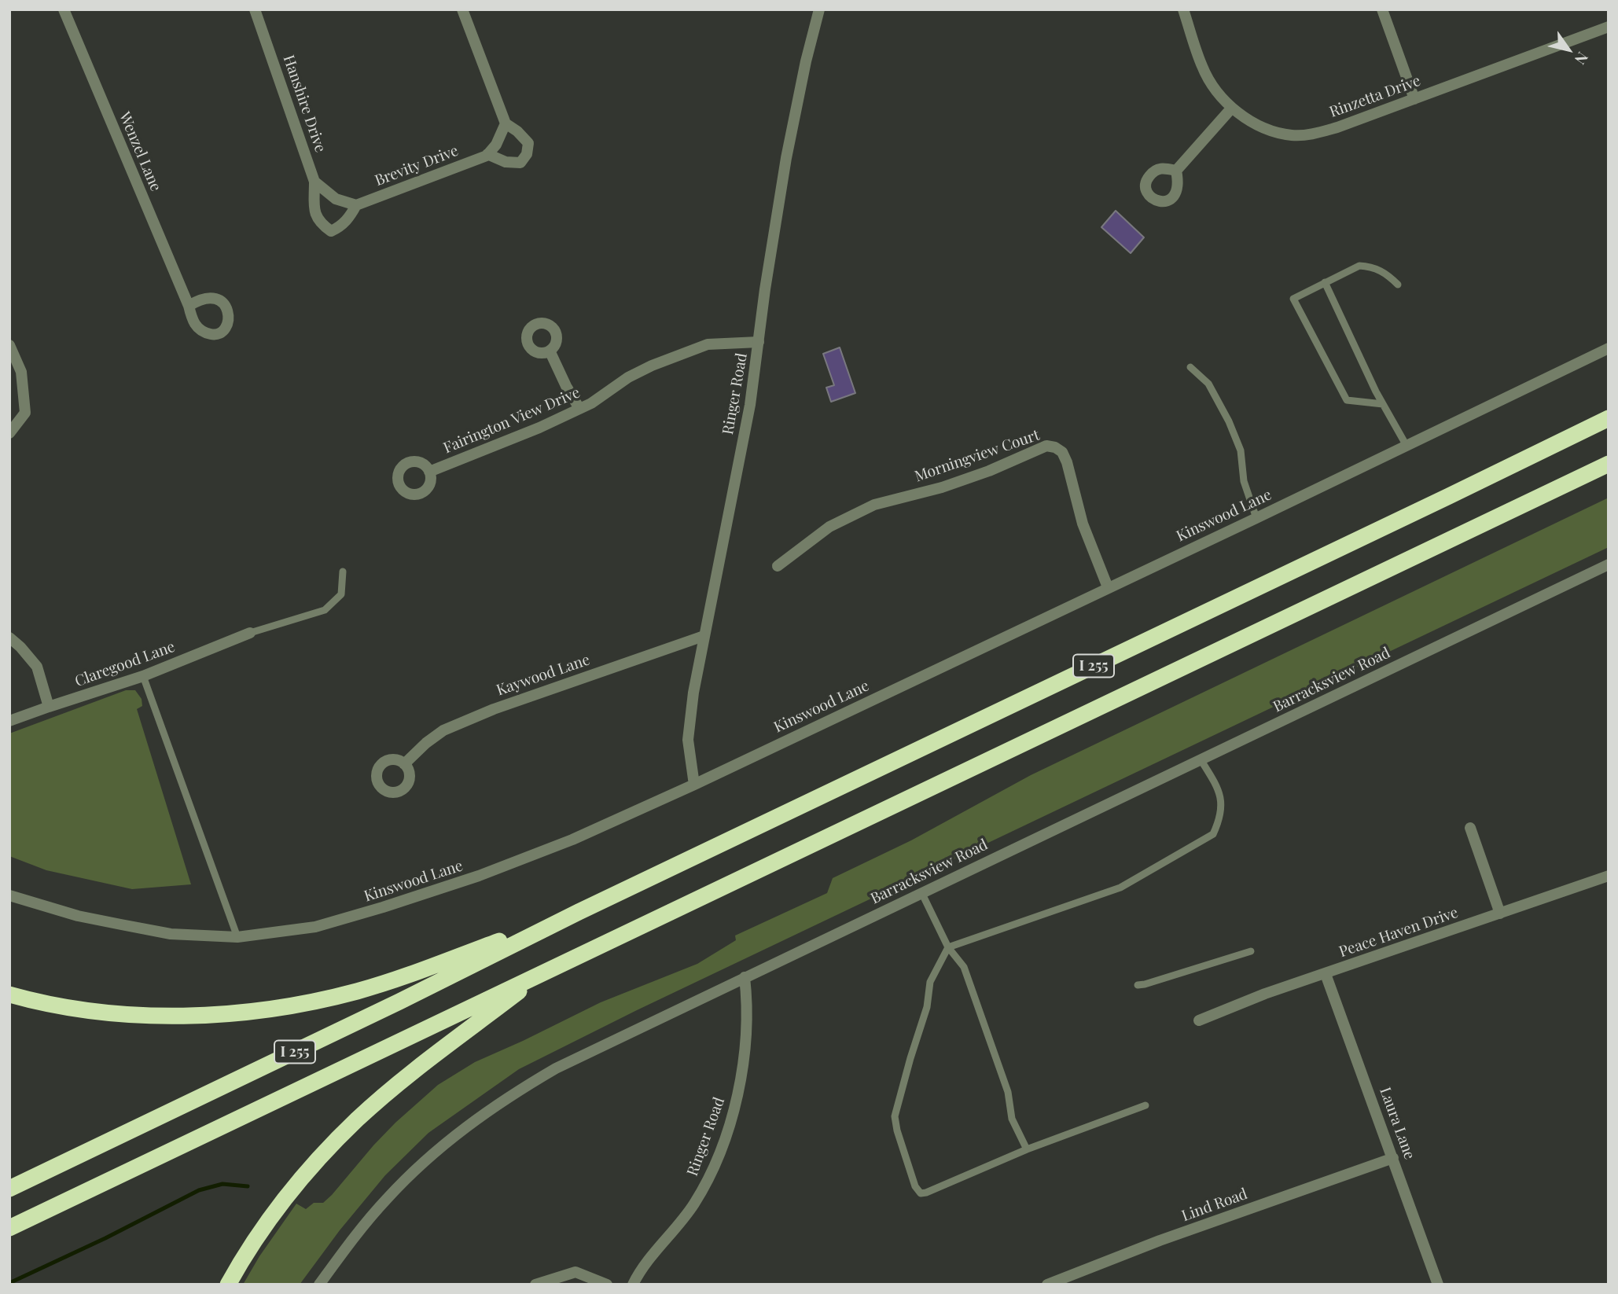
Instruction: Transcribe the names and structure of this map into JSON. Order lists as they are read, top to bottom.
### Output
{
  "streets": {
    "highway": ["I 255"],
    "street": [
      "Rinzetta Drive",
      "Hanshire Drive",
      "Wenzel Lane",
      "Brevity Drive",
      "Ringer Road",
      "Fairington View Drive",
      "Morningview Court",
      "Kinswood Lane",
      "Claregood Lane",
      "Kaywood Lane",
      "Barracksview Road",
      "Peace Haven Drive",
      "Laura Lane",
      "Lind Road"
    ]
  },
  "crossings": [
    ["Ringer Road", "Fairington View Drive"],
    ["Ringer Road", "Kinswood Lane"],
    ["Ringer Road", "Kaywood Lane"],
    ["Ringer Road", "Barracksview Road"],
    ["Morningview Court", "Kinswood Lane"],
    ["Peace Haven Drive", "Laura Lane"],
    ["Laura Lane", "Lind Road"]
  ],
  "north": "bottom right"
}
